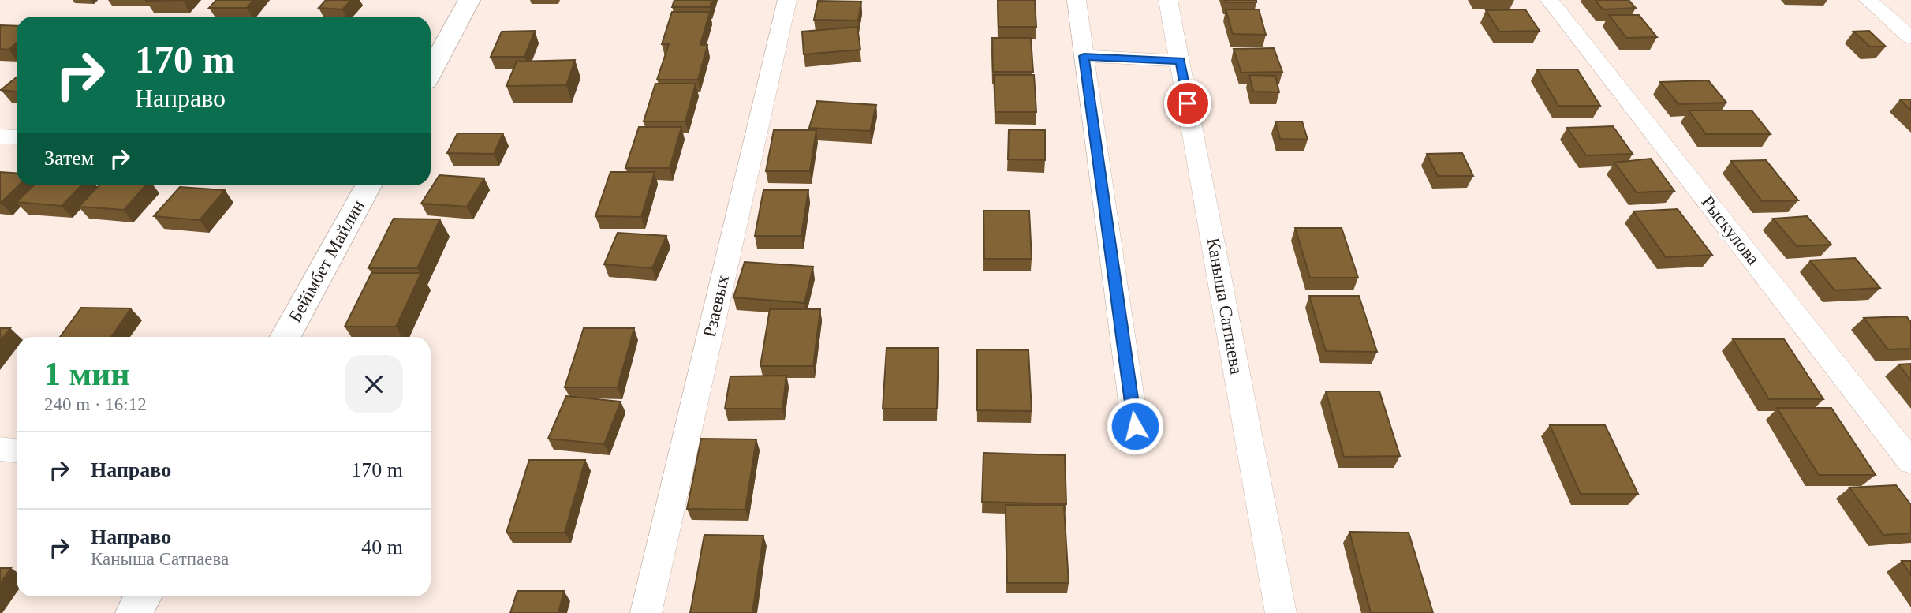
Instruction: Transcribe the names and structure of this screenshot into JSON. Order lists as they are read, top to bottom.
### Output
{
  "streets": {
    "street": [
      "Рыскулова",
      "Бейімбет Майлин",
      "Рзаевых",
      "Каныша Сатпаева"
    ]
  },
  "page": {
    "turn": ["170 m", "Направо"],
    "then": "Затем",
    "heading": ["1 мин", "240 m · 16:12"],
    "list": [
      {
        "name": "Направо",
        "value": "170 m"
      },
      {
        "name": "Направо",
        "note": "Каныша Сатпаева",
        "value": "40 m"
      }
    ]
  }
}
